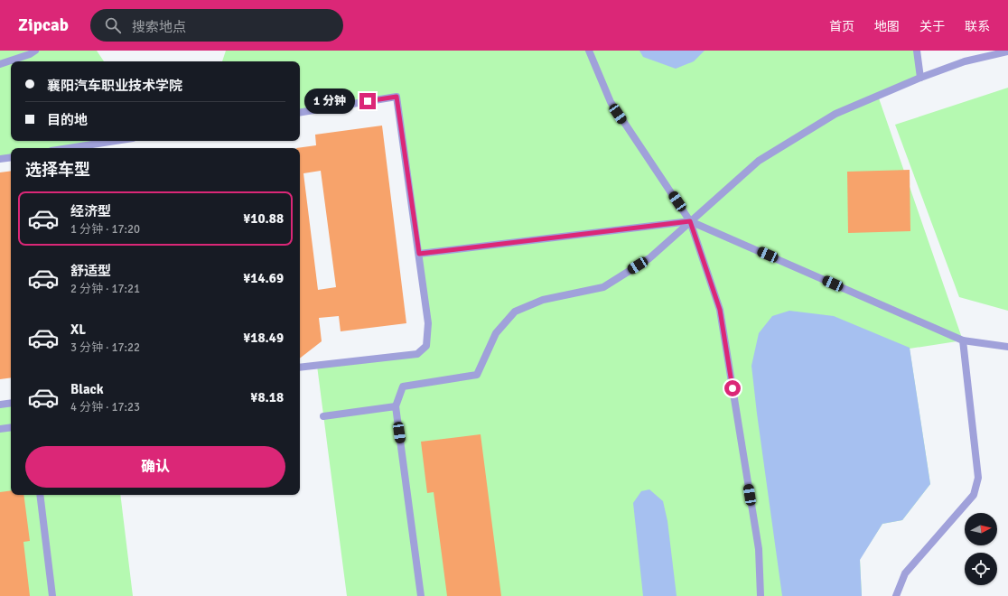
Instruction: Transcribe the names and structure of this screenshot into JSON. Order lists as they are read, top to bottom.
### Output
{
  "north": "right",
  "page": {
    "header": "Zipcab",
    "search": "搜索地点",
    "nav": [
      "首页",
      "地图",
      "关于",
      "联系"
    ],
    "banner": ["襄阳汽车职业技术学院", "目的地"],
    "bubble": "1 分钟",
    "heading": "选择车型",
    "list": [
      {
        "name": "经济型",
        "note": "1 分钟 · 17:20",
        "value": "¥10.88"
      },
      {
        "name": "舒适型",
        "note": "2 分钟 · 17:21",
        "value": "¥14.69"
      },
      {
        "name": "XL",
        "note": "3 分钟 · 17:22",
        "value": "¥18.49"
      },
      {
        "name": "Black",
        "note": "4 分钟 · 17:23",
        "value": "¥8.18"
      }
    ],
    "buttons": "确认"
  }
}
